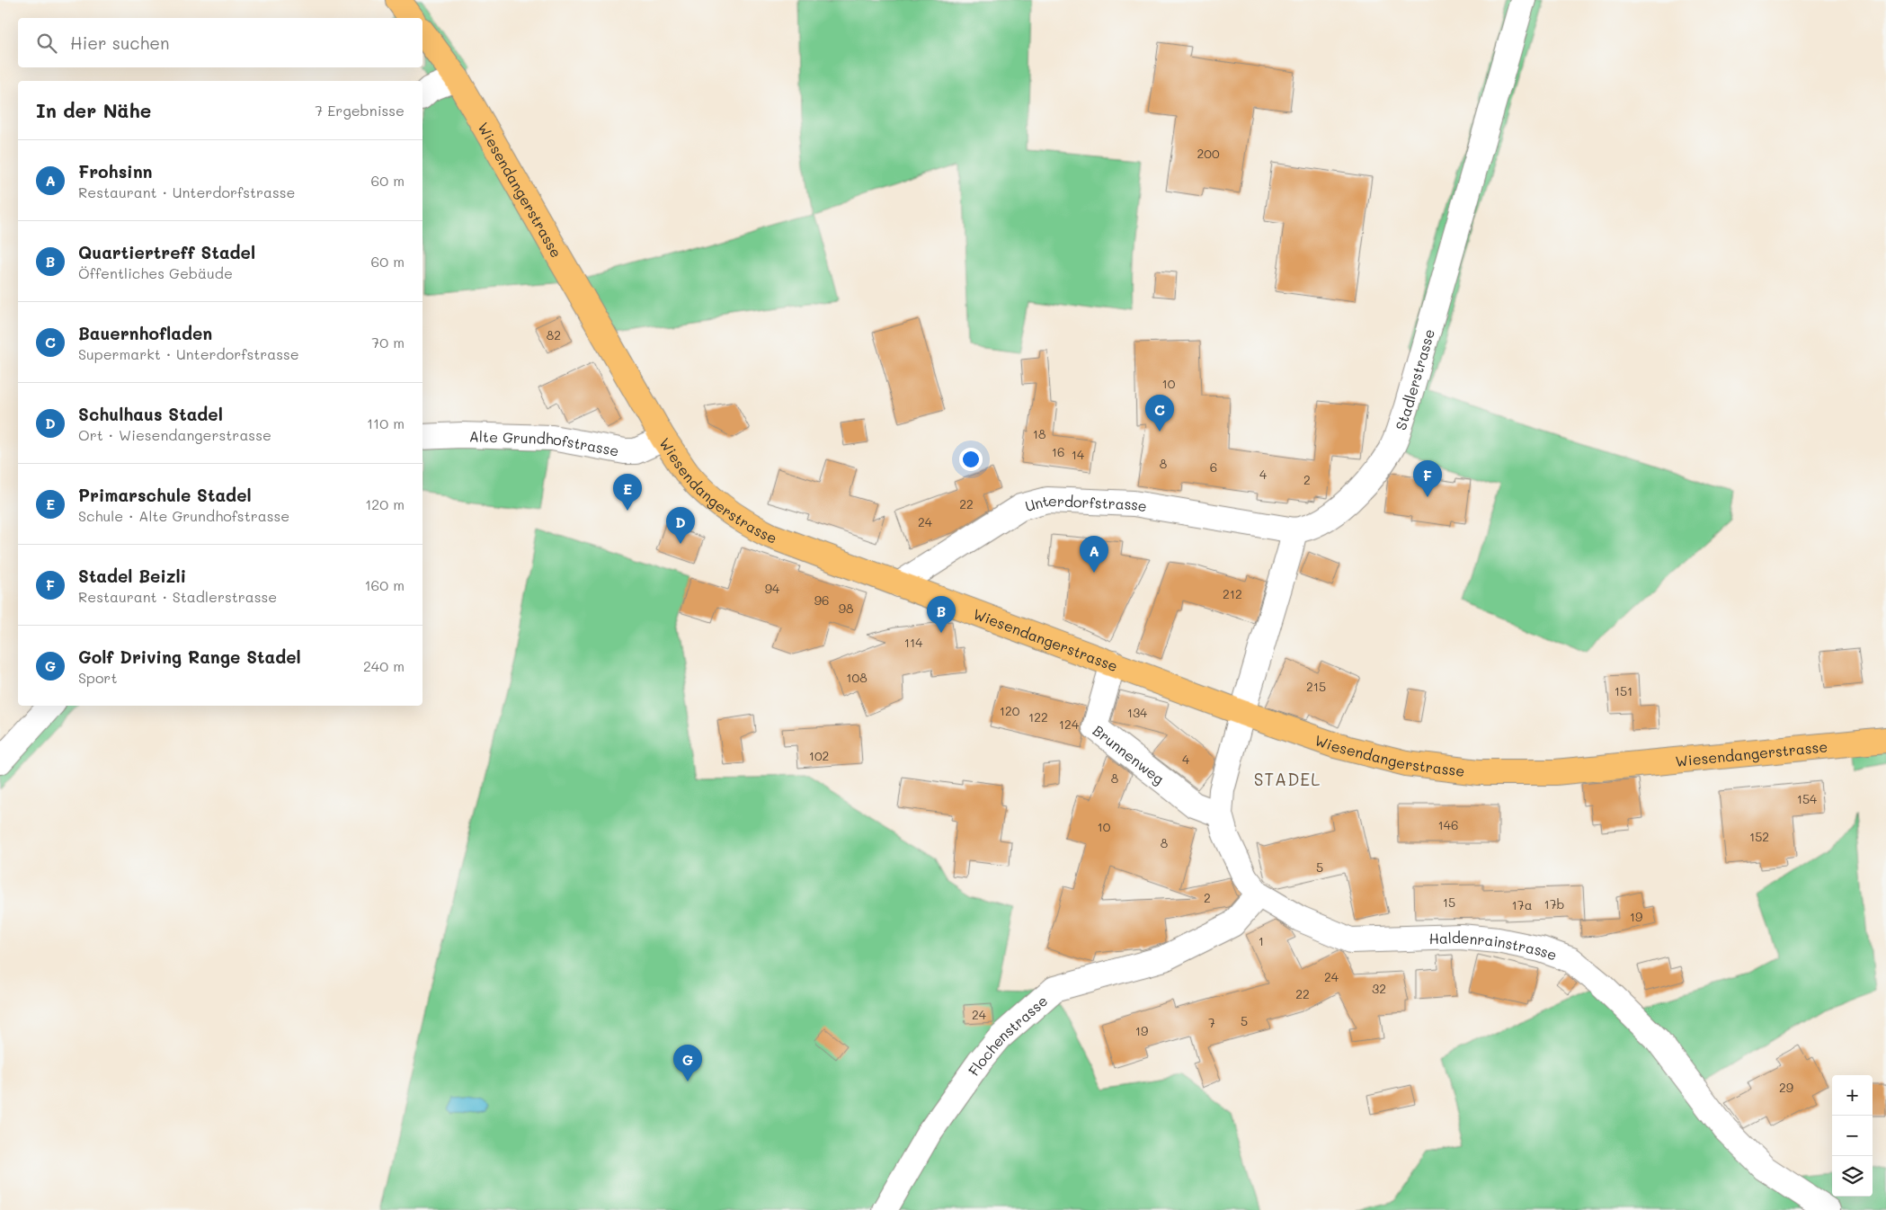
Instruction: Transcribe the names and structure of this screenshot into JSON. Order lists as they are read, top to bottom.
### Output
{
  "streets": {
    "main road": ["Wiesendangerstrasse"],
    "street": [
      "Stadlerstrasse",
      "Alte Grundhofstrasse",
      "Unterdorfstrasse",
      "Brunnenweg",
      "Haldenrainstrasse",
      "Flochenstrasse"
    ]
  },
  "crossings": [
    ["Wiesendangerstrasse", "Alte Grundhofstrasse"],
    ["Wiesendangerstrasse", "Unterdorfstrasse"],
    ["Wiesendangerstrasse", "Brunnenweg"],
    ["Wiesendangerstrasse", "Haldenrainstrasse"],
    ["Stadlerstrasse", "Unterdorfstrasse"],
    ["Brunnenweg", "Haldenrainstrasse"],
    ["Haldenrainstrasse", "Flochenstrasse"]
  ],
  "districts": ["STADEL"],
  "house_numbers": [
    "200",
    "82",
    "10",
    "18",
    "16",
    "14",
    "8",
    "6",
    "4",
    "2",
    "22",
    "24",
    "94",
    "212",
    "96",
    "98",
    "114",
    "108",
    "215",
    "151",
    "120",
    "134",
    "122",
    "124",
    "102",
    "4",
    "8",
    "154",
    "146",
    "10",
    "152",
    "8",
    "5",
    "2",
    "15",
    "17b",
    "17a",
    "19",
    "1",
    "24",
    "32",
    "22",
    "24",
    "5",
    "7",
    "19",
    "29"
  ],
  "page": {
    "search": "Hier suchen",
    "heading": ["In der Nähe", "7 Ergebnisse"],
    "list": [
      {
        "mark": "A",
        "name": "Frohsinn",
        "note": "Restaurant · Unterdorfstrasse",
        "value": "60 m"
      },
      {
        "mark": "B",
        "name": "Quartiertreff Stadel",
        "note": "Öffentliches Gebäude",
        "value": "60 m"
      },
      {
        "mark": "C",
        "name": "Bauernhofladen",
        "note": "Supermarkt · Unterdorfstrasse",
        "value": "70 m"
      },
      {
        "mark": "D",
        "name": "Schulhaus Stadel",
        "note": "Ort · Wiesendangerstrasse",
        "value": "110 m"
      },
      {
        "mark": "E",
        "name": "Primarschule Stadel",
        "note": "Schule · Alte Grundhofstrasse",
        "value": "120 m"
      },
      {
        "mark": "F",
        "name": "Stadel Beizli",
        "note": "Restaurant · Stadlerstrasse",
        "value": "160 m"
      },
      {
        "mark": "G",
        "name": "Golf Driving Range Stadel",
        "note": "Sport",
        "value": "240 m"
      }
    ],
    "pins": [
      "C",
      "F",
      "E",
      "D",
      "A",
      "B",
      "G"
    ],
    "map_buttons": ["+", "−"]
  }
}
